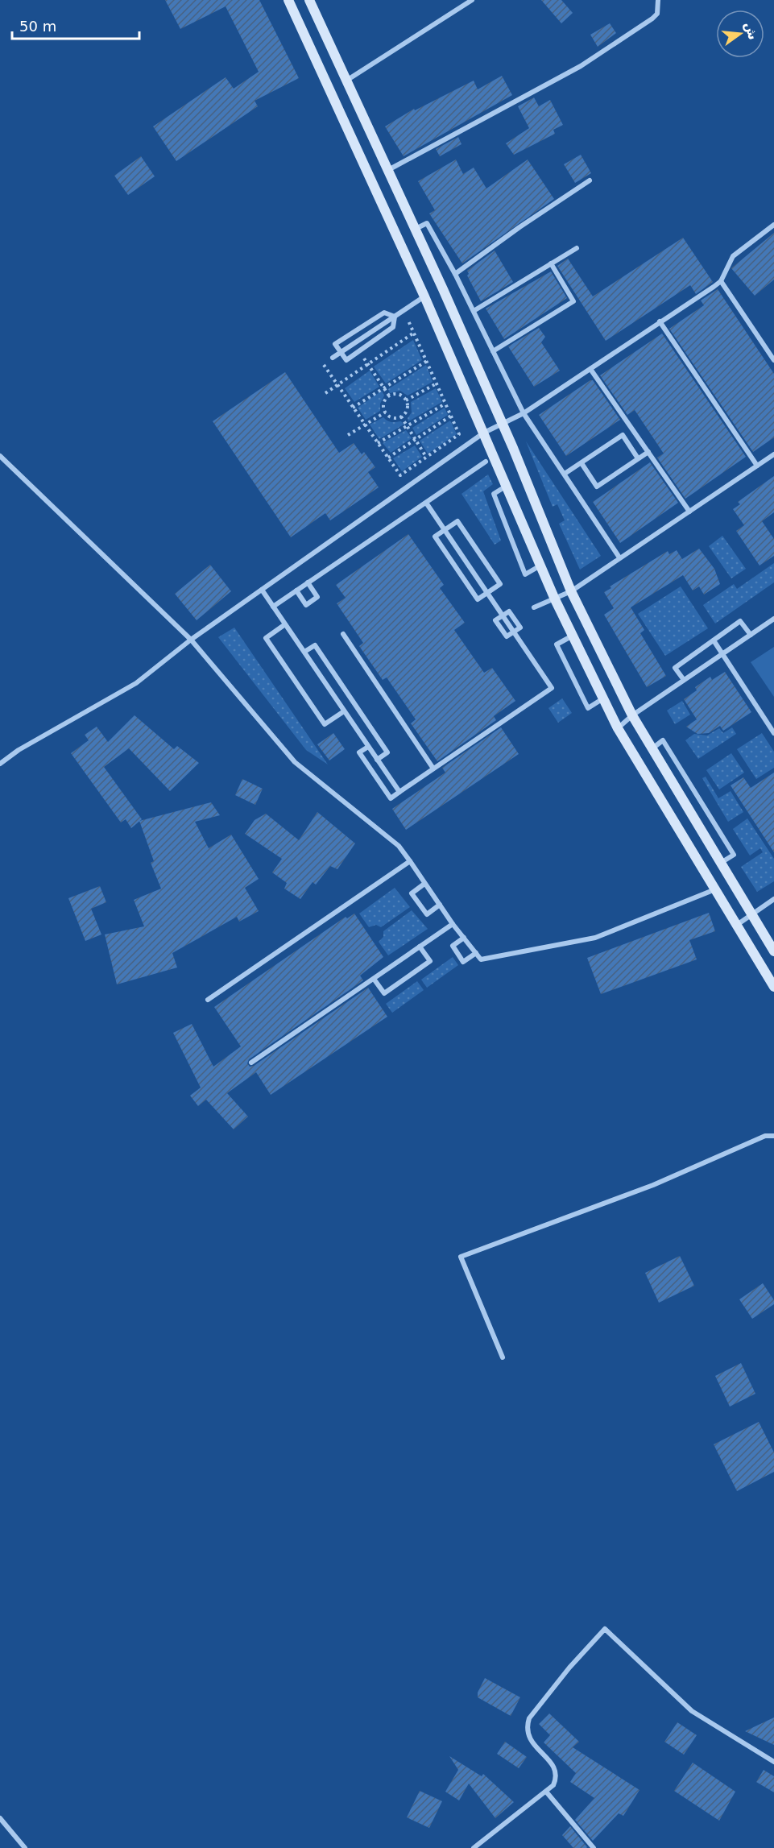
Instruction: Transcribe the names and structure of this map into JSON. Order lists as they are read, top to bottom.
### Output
{
  "scale_bar": "50 m",
  "north": "right"
}
